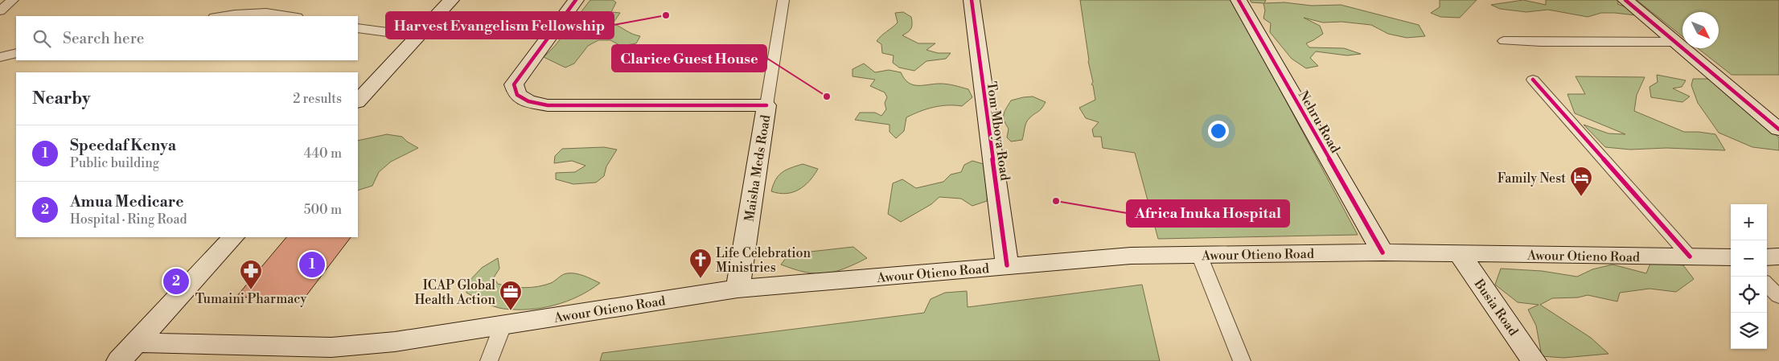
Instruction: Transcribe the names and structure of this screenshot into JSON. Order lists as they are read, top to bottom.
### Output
{
  "streets": {
    "street": [
      "Nehru Road",
      "Tom Mboya Road",
      "Maisha Meds Road",
      "Awour Otieno Road",
      "Busia Road"
    ]
  },
  "crossings": [
    ["Nehru Road", "Awour Otieno Road"],
    ["Tom Mboya Road", "Awour Otieno Road"],
    ["Maisha Meds Road", "Awour Otieno Road"],
    ["Awour Otieno Road", "Busia Road"]
  ],
  "places": {
    "other": ["Harvest Evangelism Fellowship", "Clarice Guest House", "Africa Inuka Hospital"],
    "hotel": ["Family Nest"],
    "church": ["Life Celebration Ministries"],
    "pharmacy": ["Tumaini Pharmacy"],
    "office": ["ICAP Global Health Action"]
  },
  "north": "bottom right",
  "page": {
    "search": "Search here",
    "heading": ["Nearby", "2 results"],
    "list": [
      {
        "mark": "1",
        "name": "Speedaf Kenya",
        "note": "Public building",
        "value": "440 m"
      },
      {
        "mark": "2",
        "name": "Amua Medicare",
        "note": "Hospital · Ring Road",
        "value": "500 m"
      }
    ],
    "map_buttons": ["+", "−"],
    "pins": ["1", "2"]
  }
}
